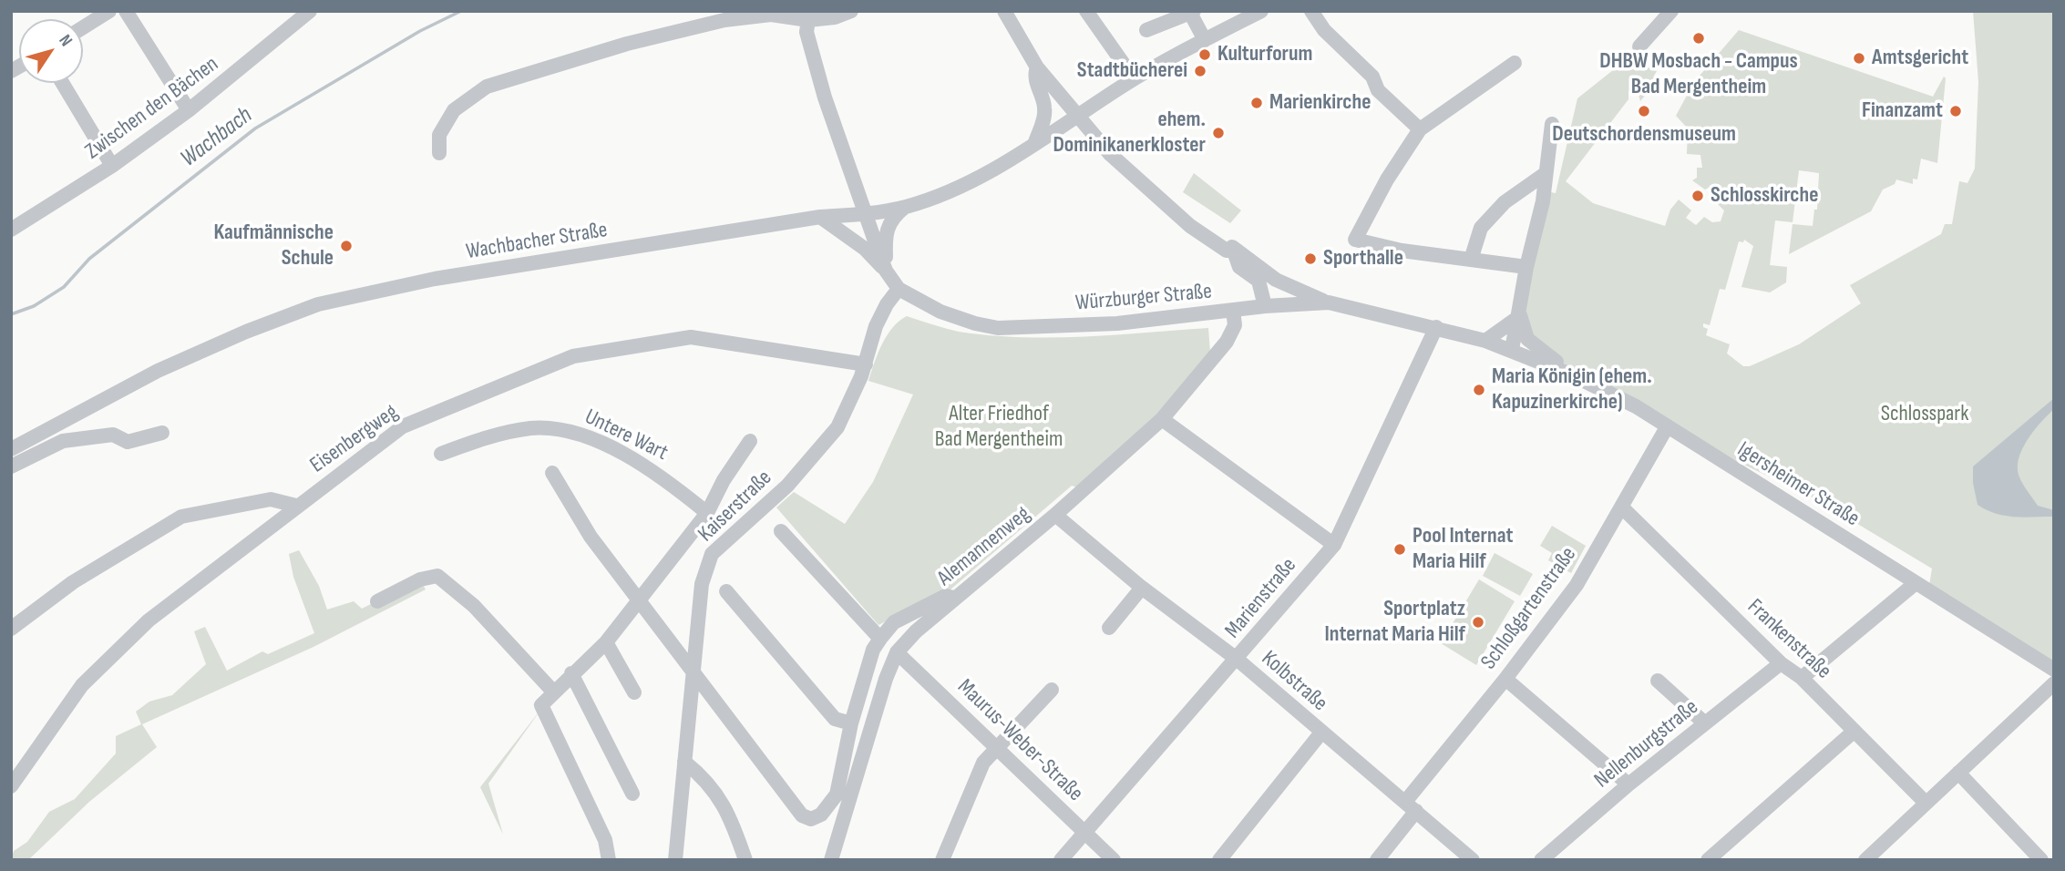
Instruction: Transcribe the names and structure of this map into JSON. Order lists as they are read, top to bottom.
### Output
{
  "streets": {
    "street": [
      "Zwischen den Bächen",
      "Wachbacher Straße",
      "Würzburger Straße",
      "Untere Wart",
      "Eisenbergweg",
      "Igersheimer Straße",
      "Kaiserstraße",
      "Alemannenweg",
      "Marienstraße",
      "Schloßgartenstraße",
      "Frankenstraße",
      "Kolbstraße",
      "Maurus-Weber-Straße",
      "Nellenburgstraße"
    ]
  },
  "crossings": [
    ["Wachbacher Straße", "Würzburger Straße"],
    ["Würzburger Straße", "Igersheimer Straße"],
    ["Würzburger Straße", "Kaiserstraße"],
    ["Würzburger Straße", "Alemannenweg"],
    ["Würzburger Straße", "Marienstraße"],
    ["Eisenbergweg", "Kaiserstraße"],
    ["Igersheimer Straße", "Schloßgartenstraße"],
    ["Alemannenweg", "Kolbstraße"],
    ["Alemannenweg", "Maurus-Weber-Straße"],
    ["Marienstraße", "Kolbstraße"],
    ["Marienstraße", "Maurus-Weber-Straße"],
    ["Schloßgartenstraße", "Frankenstraße"],
    ["Schloßgartenstraße", "Kolbstraße"],
    ["Frankenstraße", "Nellenburgstraße"]
  ],
  "water": ["Wachbach"],
  "parks": ["Alter Friedhof Bad Mergentheim", "Schlosspark"],
  "places": [
    "DHBW Mosbach - Campus Bad Mergentheim",
    "Kulturforum",
    "Amtsgericht",
    "Stadtbücherei",
    "Marienkirche",
    "Deutschordensmuseum",
    "Finanzamt",
    "ehem. Dominikanerkloster",
    "Schlosskirche",
    "Kaufmännische Schule",
    "Sporthalle",
    "Maria Königin (ehem. Kapuzinerkirche)",
    "Pool Internat Maria Hilf",
    "Sportplatz Internat Maria Hilf"
  ],
  "north": "top right"
}
